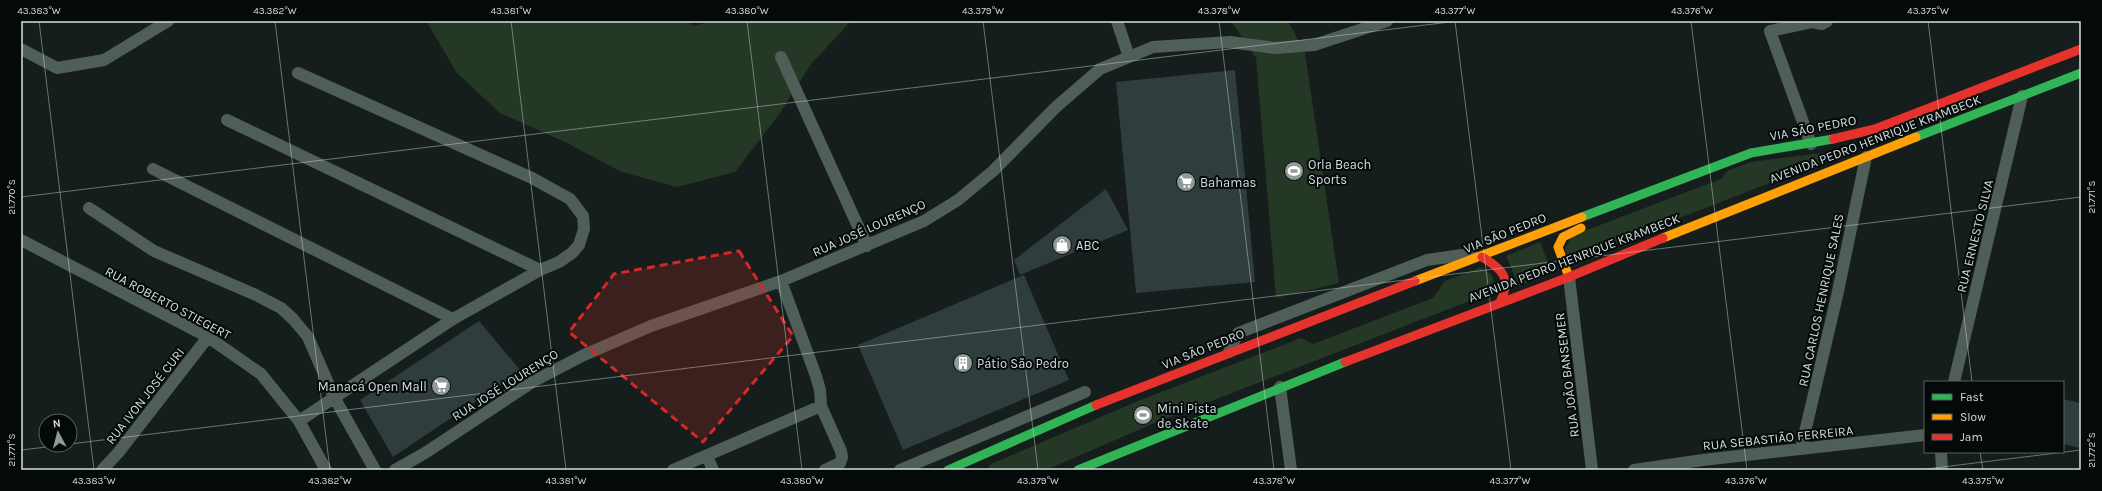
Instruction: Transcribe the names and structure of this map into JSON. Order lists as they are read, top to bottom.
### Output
{
  "streets": {
    "main road": ["VIA SÃO PEDRO", "AVENIDA PEDRO HENRIQUE KRAMBECK"],
    "street": [
      "RUA JOSÉ LOURENÇO",
      "RUA ERNESTO SILVA",
      "RUA CARLOS HENRIQUE SALES",
      "RUA ROBERTO STIEGERT",
      "RUA JOÃO BANSEMER",
      "RUA IVON JOSÉ CURI",
      "RUA SEBASTIÃO FERREIRA"
    ]
  },
  "crossings": [
    ["AVENIDA PEDRO HENRIQUE KRAMBECK", "RUA ERNESTO SILVA"],
    ["AVENIDA PEDRO HENRIQUE KRAMBECK", "RUA CARLOS HENRIQUE SALES"],
    ["AVENIDA PEDRO HENRIQUE KRAMBECK", "RUA JOÃO BANSEMER"],
    ["RUA CARLOS HENRIQUE SALES", "RUA SEBASTIÃO FERREIRA"],
    ["RUA ROBERTO STIEGERT", "RUA IVON JOSÉ CURI"]
  ],
  "places": {
    "sports": ["Orla Beach Sports", "Mini Pista de Skate"],
    "supermarket": ["Bahamas", "Manacá Open Mall"],
    "shop": ["ABC"],
    "building": ["Pátio São Pedro"]
  },
  "legend": ["Fast", "Slow", "Jam"],
  "north": "top",
  "coordinates": [
    "43.383°W",
    "43.382°W",
    "43.381°W",
    "43.380°W",
    "43.379°W",
    "43.378°W",
    "43.377°W",
    "43.376°W",
    "43.375°W",
    "21.770°S",
    "21.771°S",
    "21.772°S"
  ]
}
